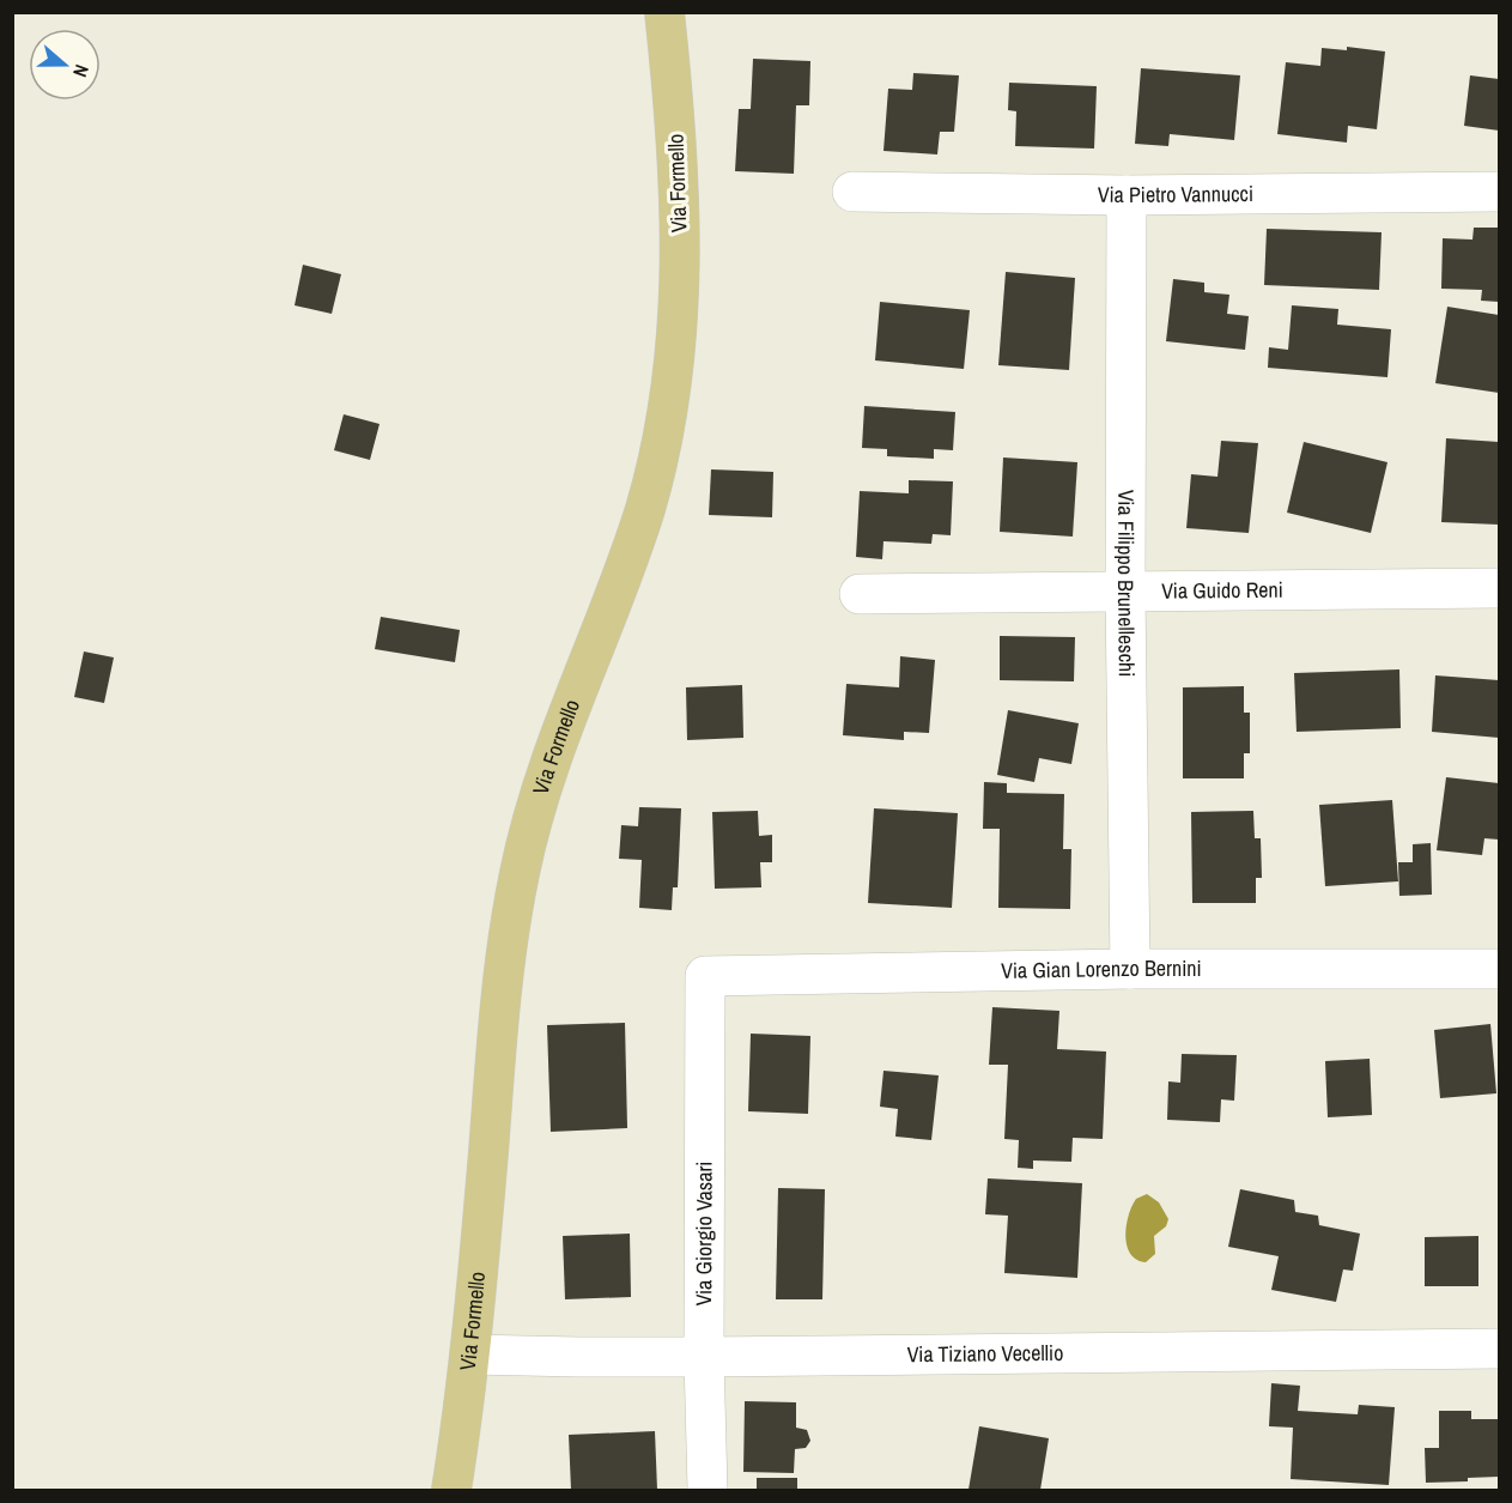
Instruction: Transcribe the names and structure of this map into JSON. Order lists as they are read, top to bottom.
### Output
{
  "streets": {
    "main road": ["Via Formello"],
    "street": [
      "Via Pietro Vannucci",
      "Via Filippo Brunelleschi",
      "Via Guido Reni",
      "Via Gian Lorenzo Bernini",
      "Via Giorgio Vasari",
      "Via Tiziano Vecellio"
    ]
  },
  "crossings": [
    ["Via Formello", "Via Tiziano Vecellio"],
    ["Via Pietro Vannucci", "Via Filippo Brunelleschi"],
    ["Via Filippo Brunelleschi", "Via Guido Reni"],
    ["Via Filippo Brunelleschi", "Via Gian Lorenzo Bernini"],
    ["Via Gian Lorenzo Bernini", "Via Giorgio Vasari"],
    ["Via Giorgio Vasari", "Via Tiziano Vecellio"]
  ],
  "north": "right"
}
